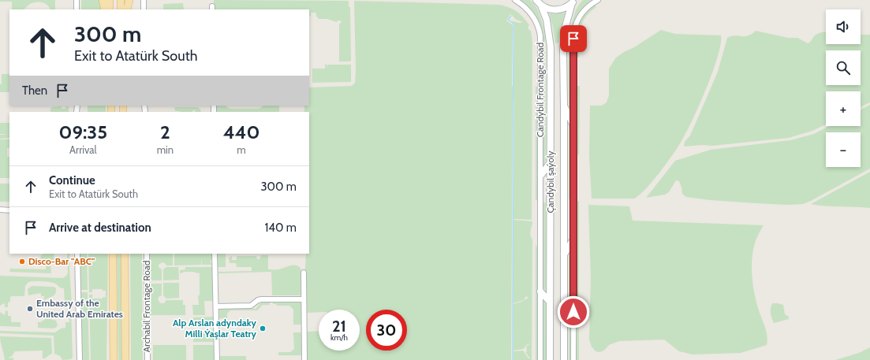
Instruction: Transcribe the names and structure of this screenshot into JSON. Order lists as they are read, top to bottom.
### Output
{
  "streets": {
    "main road": ["Çandybil şaýoly"],
    "street": ["Candybil Frontage Road", "Archabil Frontage Road"]
  },
  "places": ["Disco-Bar \"ABC\"", "Embassy of the United Arab Emirates", "Alp Arslan adyndaky Milli Ýaşlar Teatry"],
  "page": {
    "map_buttons": ["+", "−"],
    "turn": ["300 m", "Exit to Atatürk South"],
    "then": "Then",
    "eta": [
      "09:35",
      "Arrival",
      "2",
      "min",
      "440",
      "m"
    ],
    "list": [
      {
        "name": "Continue",
        "note": "Exit to Atatürk South",
        "value": "300 m"
      },
      {
        "name": "Arrive at destination",
        "value": "140 m"
      }
    ],
    "speed": "21 km/h",
    "limit": "30"
  }
}
